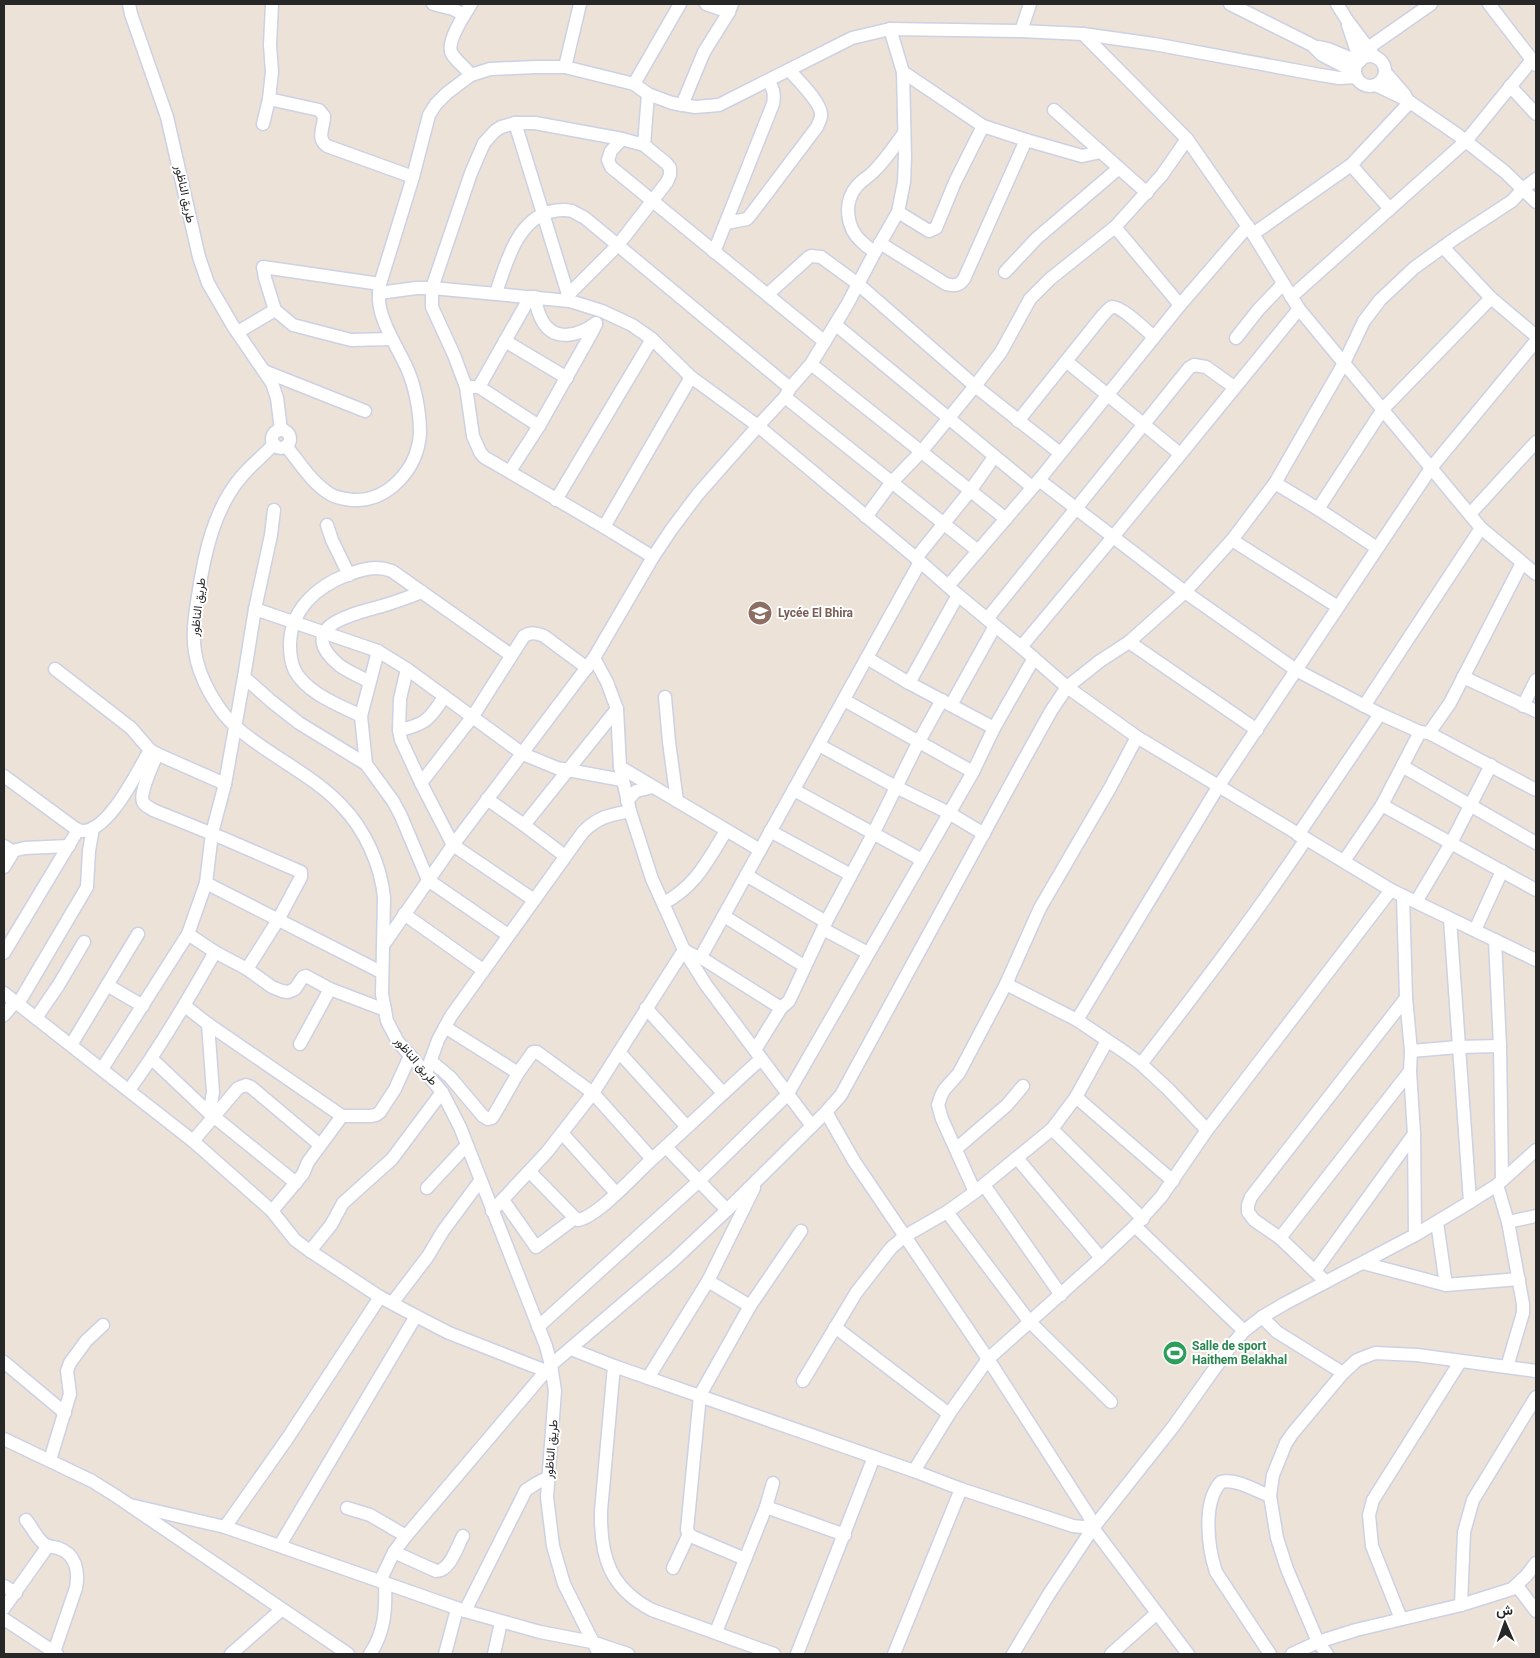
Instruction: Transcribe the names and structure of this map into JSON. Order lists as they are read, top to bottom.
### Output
{
  "streets": {
    "street": ["طريق الناظور"]
  },
  "places": {
    "school or university": ["Lycée El Bhira"],
    "sports": ["Salle de sport Haithem Belakhal"]
  },
  "north": "top"
}
